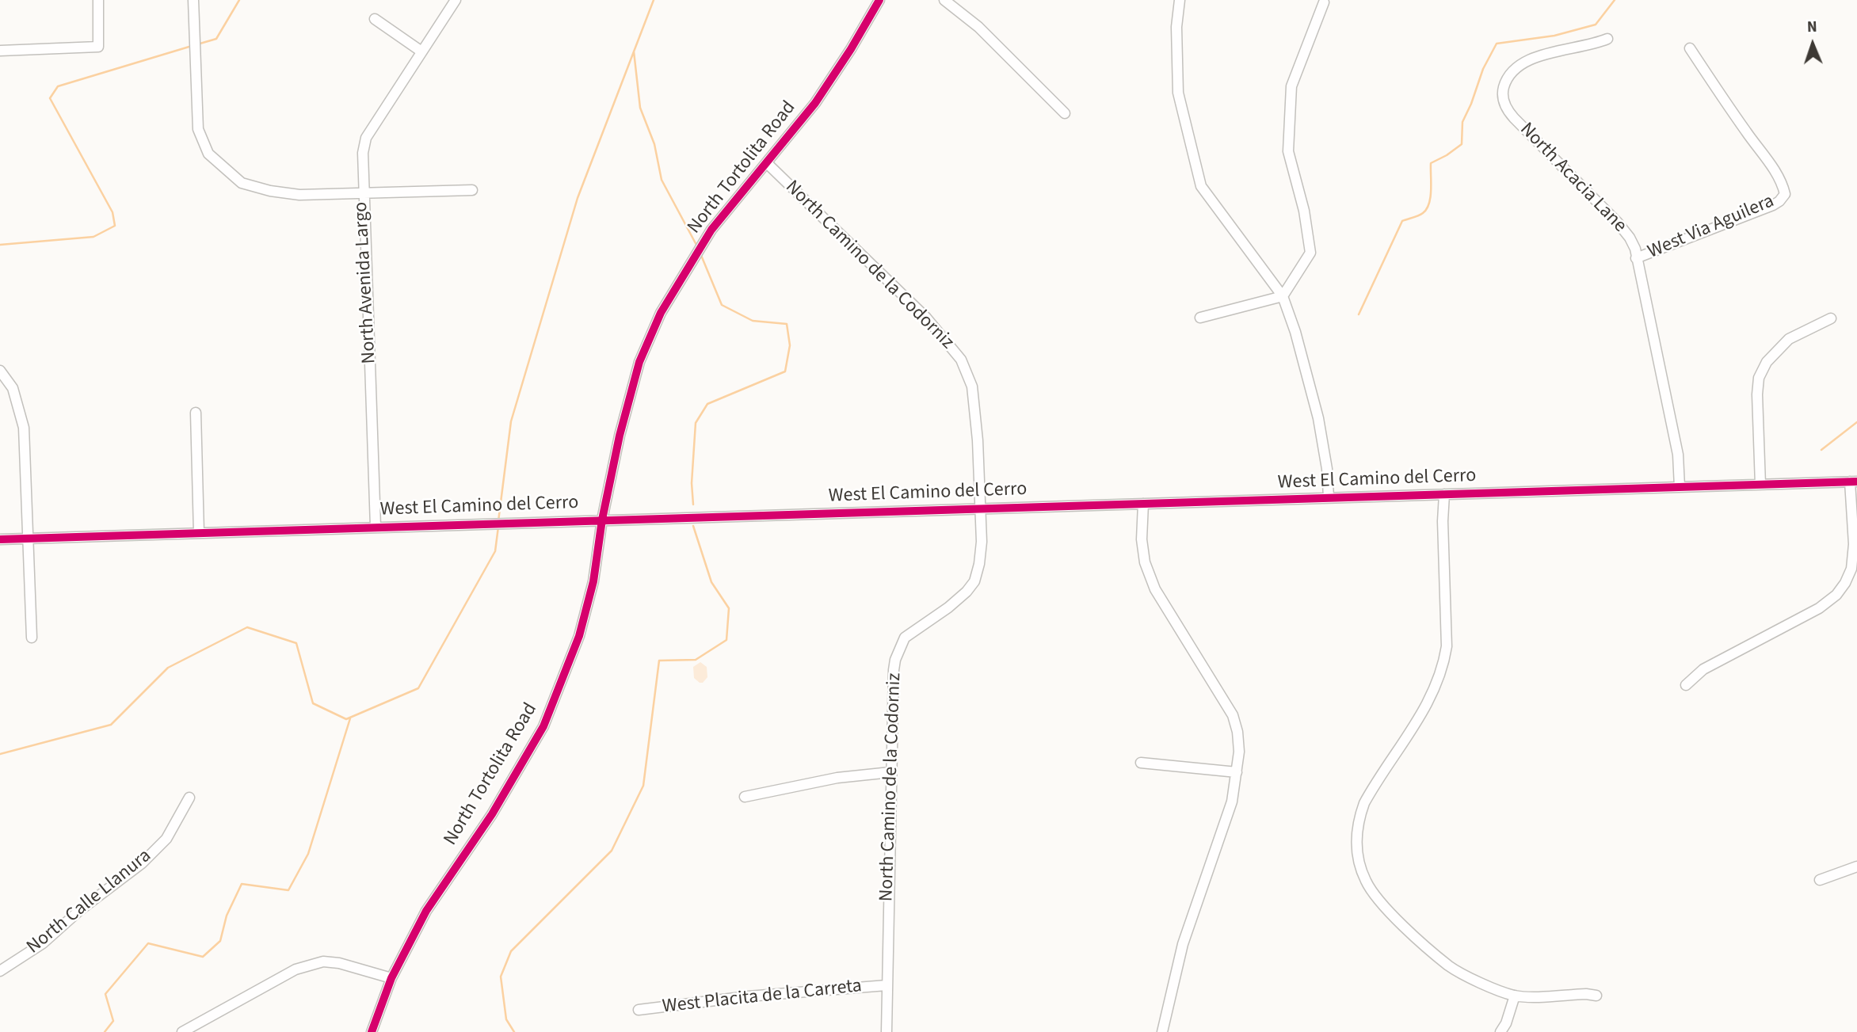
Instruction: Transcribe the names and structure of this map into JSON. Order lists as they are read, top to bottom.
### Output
{
  "streets": {
    "street": [
      "North Tortolita Road",
      "North Acacia Lane",
      "West Via Aguilera",
      "North Camino de la Codorniz",
      "North Avenida Largo",
      "West El Camino del Cerro",
      "North Calle Llanura",
      "West Placita de la Carreta"
    ]
  },
  "crossings": [
    ["North Tortolita Road", "North Camino de la Codorniz"],
    ["North Tortolita Road", "West El Camino del Cerro"],
    ["North Acacia Lane", "West Via Aguilera"],
    ["North Acacia Lane", "West El Camino del Cerro"],
    ["North Camino de la Codorniz", "West El Camino del Cerro"],
    ["North Camino de la Codorniz", "West Placita de la Carreta"],
    ["North Avenida Largo", "West El Camino del Cerro"]
  ],
  "north": "top"
}
